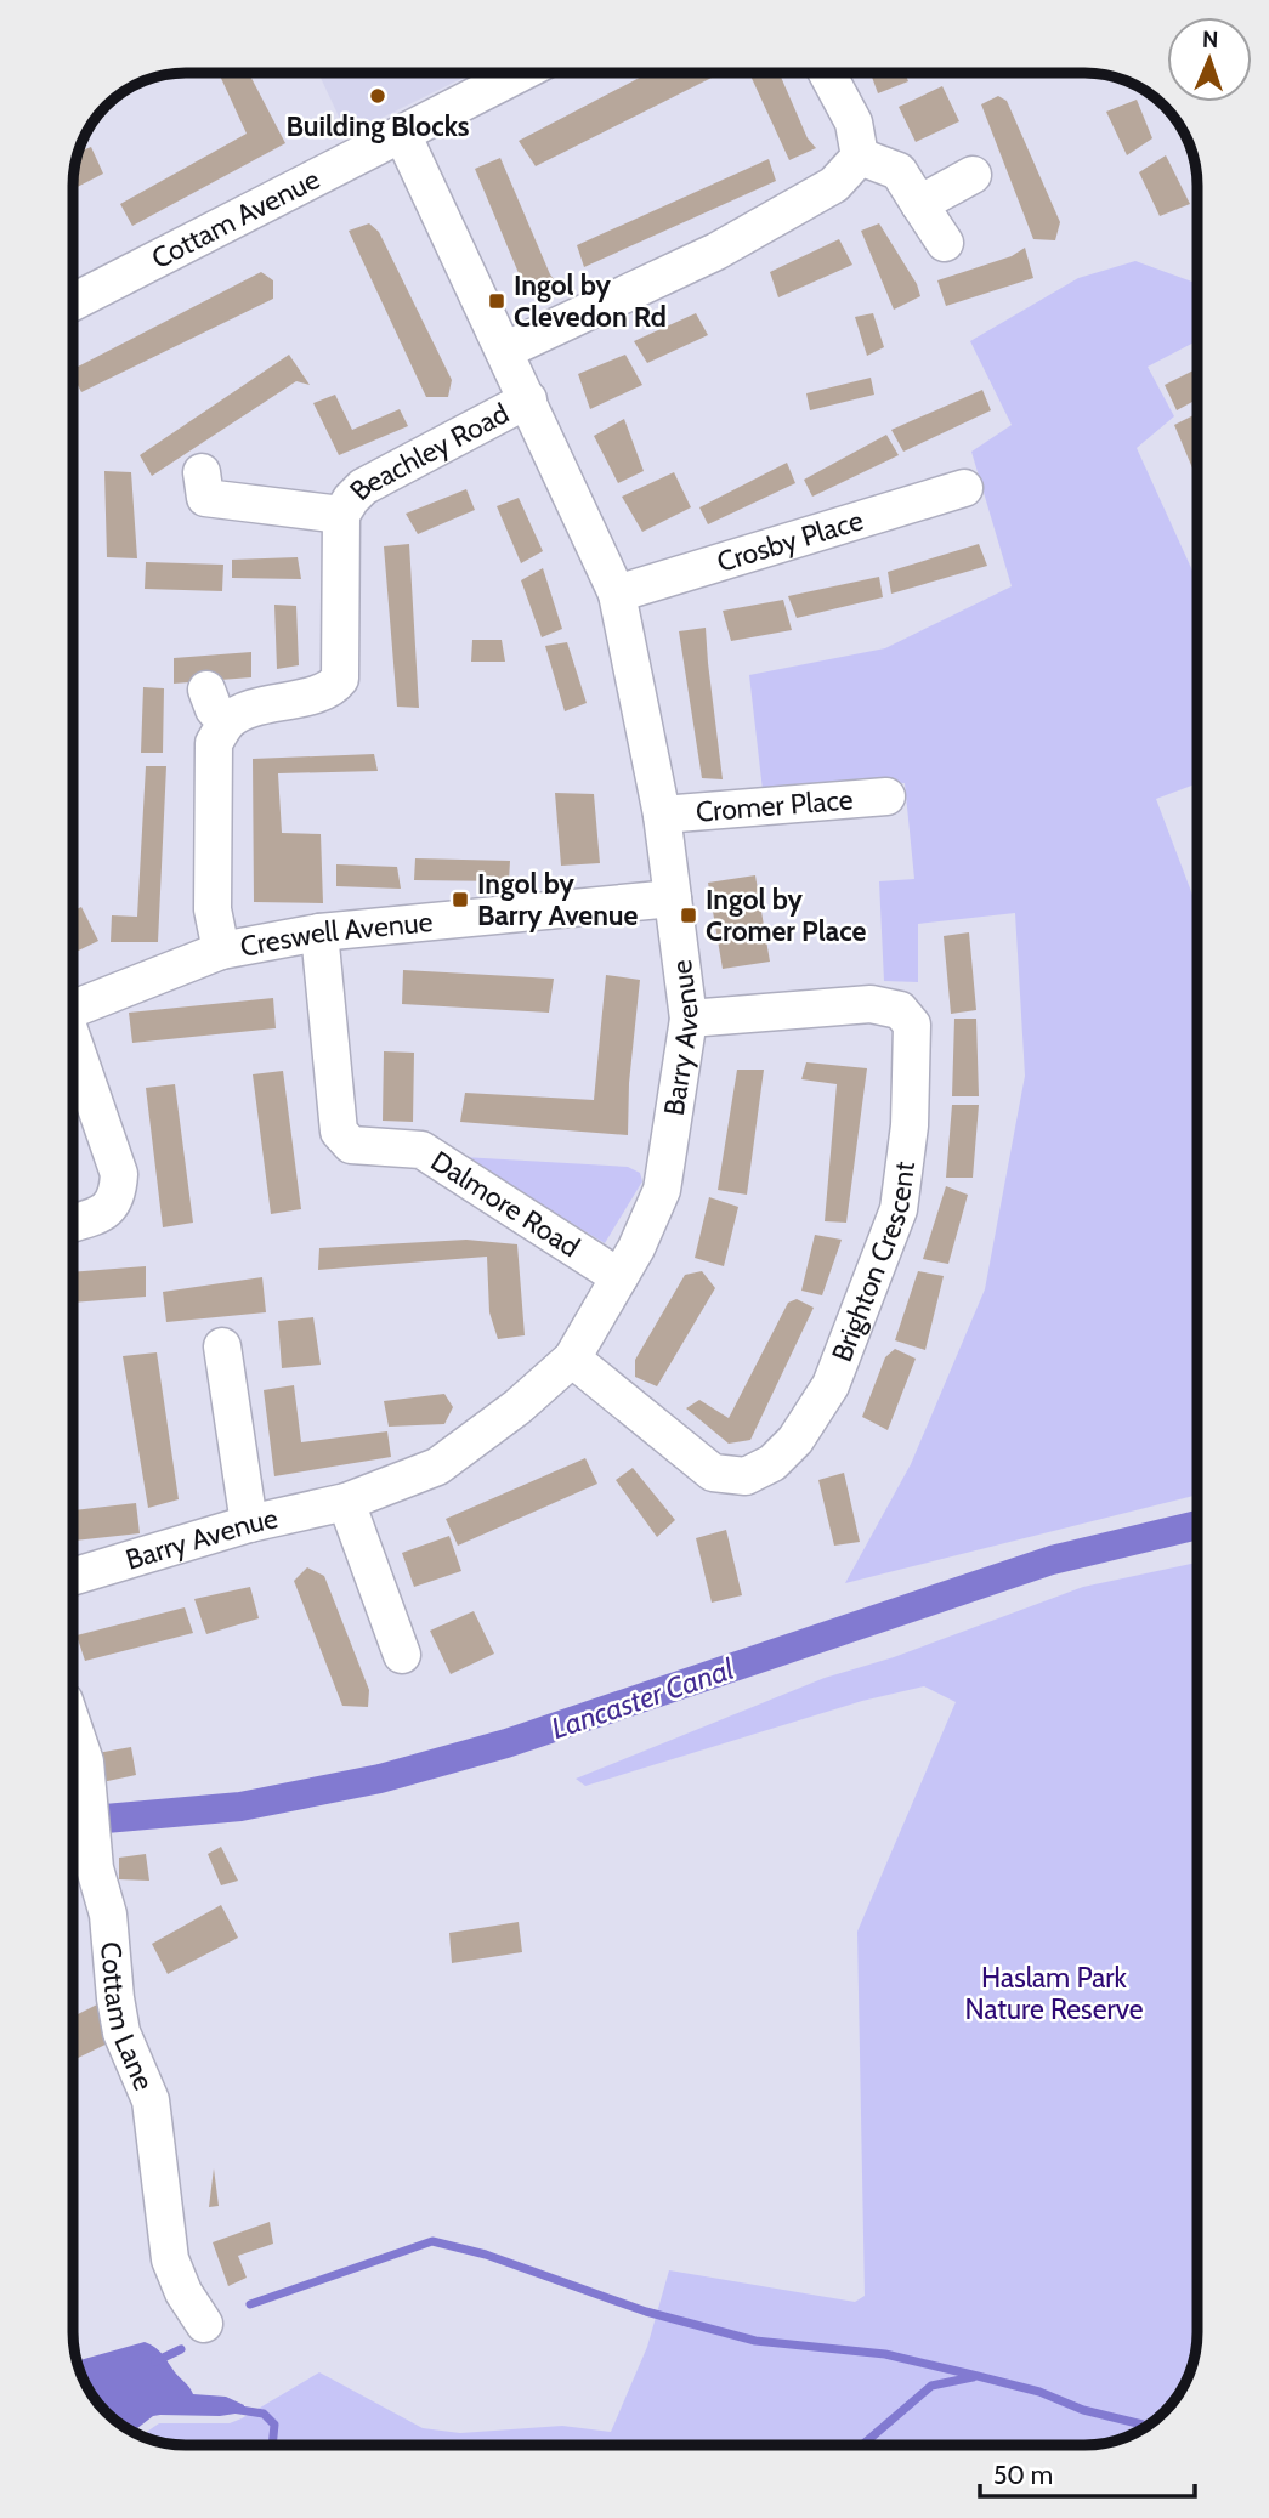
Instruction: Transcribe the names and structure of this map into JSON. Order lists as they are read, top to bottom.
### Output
{
  "streets": {
    "street": [
      "Cottam Avenue",
      "Beachley Road",
      "Crosby Place",
      "Cromer Place",
      "Creswell Avenue",
      "Barry Avenue",
      "Dalmore Road",
      "Brighton Crescent",
      "Cottam Lane"
    ]
  },
  "crossings": [
    ["Cottam Avenue", "Barry Avenue"],
    ["Beachley Road", "Barry Avenue"],
    ["Crosby Place", "Barry Avenue"],
    ["Cromer Place", "Barry Avenue"],
    ["Creswell Avenue", "Barry Avenue"],
    ["Creswell Avenue", "Dalmore Road"],
    ["Barry Avenue", "Dalmore Road"],
    ["Barry Avenue", "Brighton Crescent"]
  ],
  "water": ["Lancaster Canal"],
  "parks": ["Haslam Park Nature Reserve"],
  "places": {
    "other": ["Building Blocks"],
    "transit": ["Ingol by Clevedon Rd", "Ingol by Barry Avenue", "Ingol by Cromer Place"]
  },
  "scale_bar": "50 m",
  "north": "top"
}
